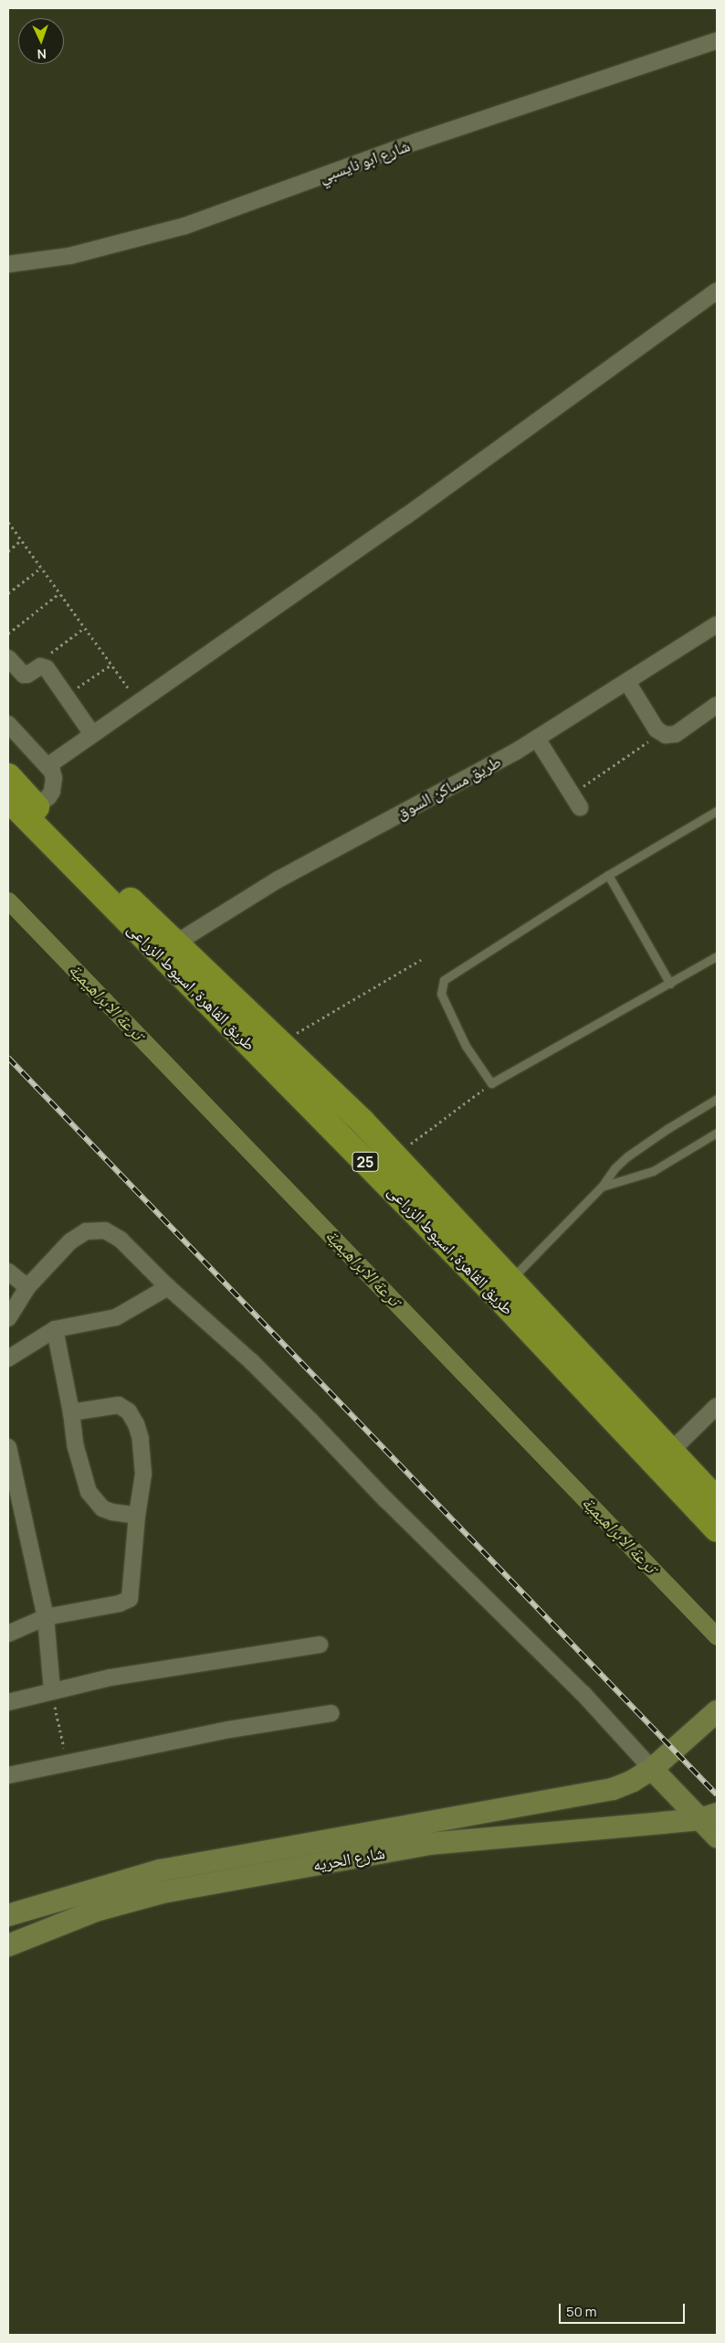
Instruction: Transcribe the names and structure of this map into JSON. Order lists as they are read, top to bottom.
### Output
{
  "streets": {
    "highway": ["طريق القاهرة, اسيوط الزراعى", "25"],
    "main road": ["شارع الحريه"],
    "street": ["شارع ابو نايسبي", "طريق مساكن السوق"]
  },
  "crossings": [
    ["طريق مساكن السوق", "طريق القاهرة, اسيوط الزراعى"]
  ],
  "water": ["ترعة الابراهيمية"],
  "scale_bar": "50 m",
  "north": "bottom"
}
